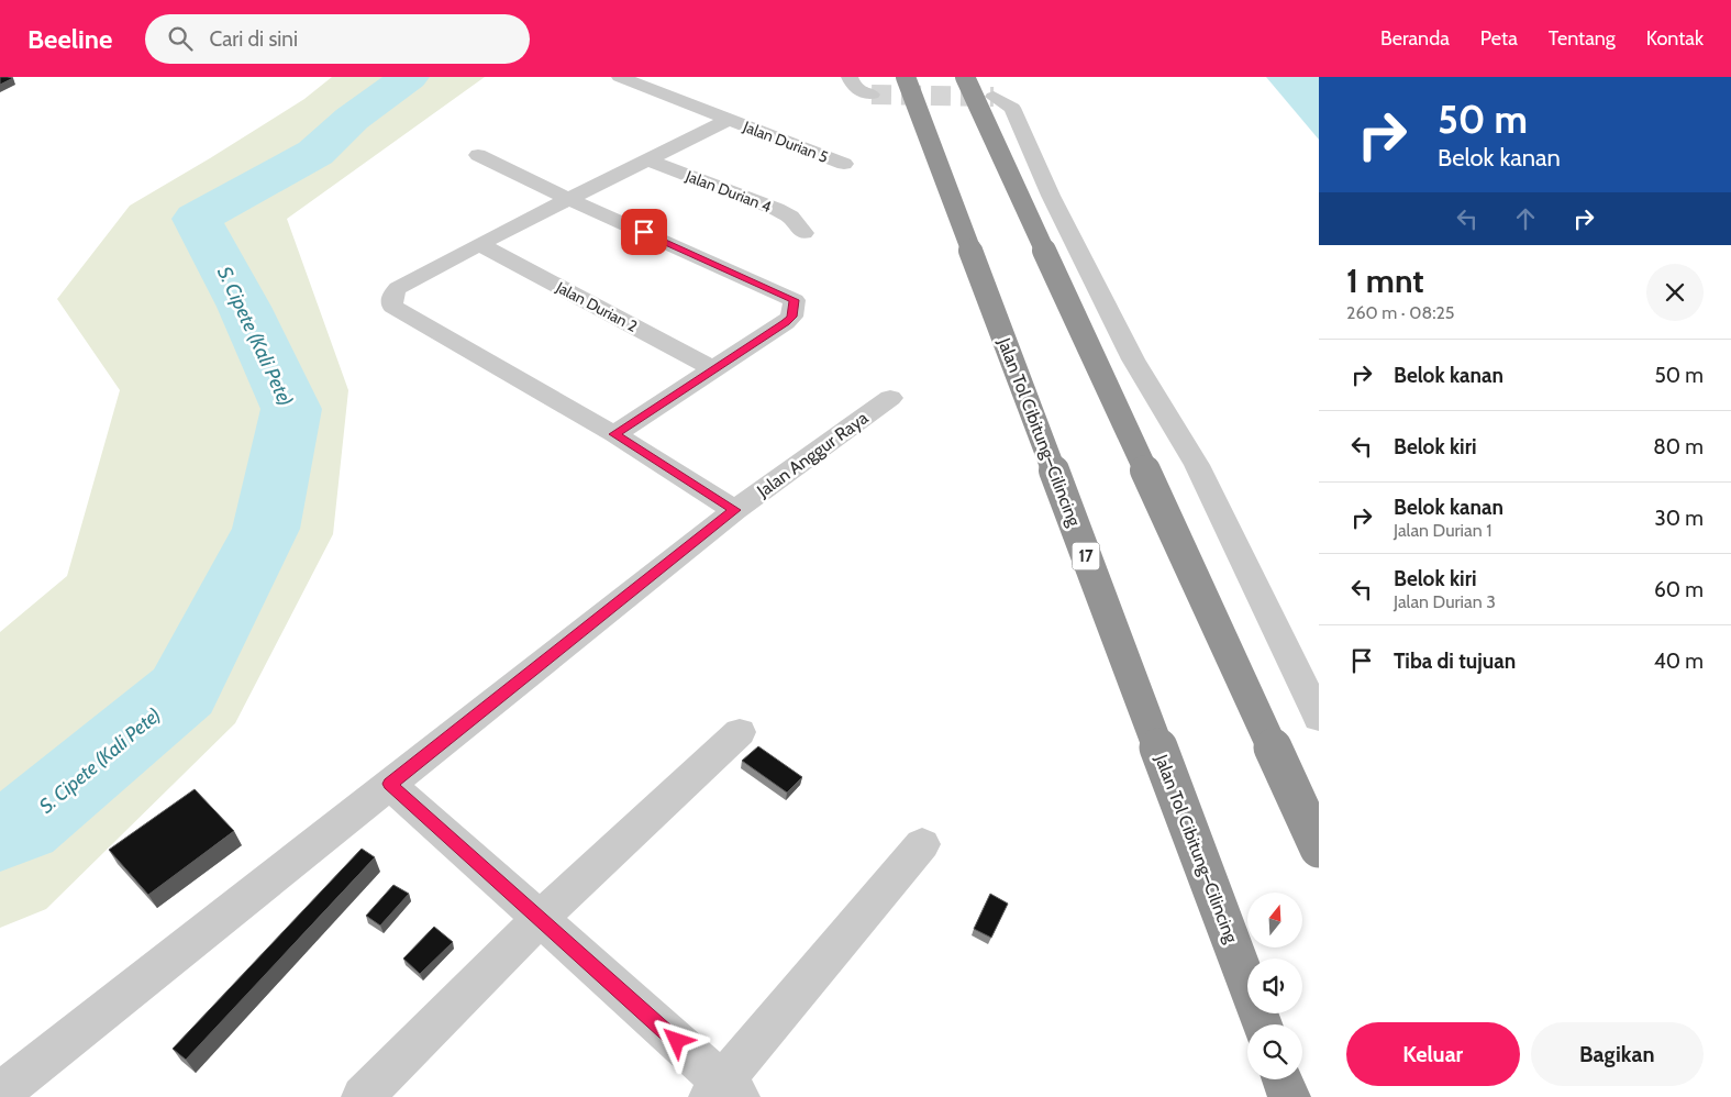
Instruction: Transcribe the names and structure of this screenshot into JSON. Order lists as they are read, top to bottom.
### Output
{
  "streets": {
    "highway": ["Jalan Tol Cibitung–Cilincing", "17"],
    "street": [
      "Jalan Durian 5",
      "Jalan Durian 4",
      "Jalan Durian 2",
      "Jalan Anggur Raya"
    ]
  },
  "water": ["S. Cipete (Kali Pete)"],
  "north": "top",
  "page": {
    "header": "Beeline",
    "search": "Cari di sini",
    "nav": [
      "Beranda",
      "Peta",
      "Tentang",
      "Kontak"
    ],
    "turn": ["50 m", "Belok kanan"],
    "heading": ["1 mnt", "260 m · 08:25"],
    "list": [
      {
        "name": "Belok kanan",
        "value": "50 m"
      },
      {
        "name": "Belok kiri",
        "value": "80 m"
      },
      {
        "name": "Belok kanan",
        "note": "Jalan Durian 1",
        "value": "30 m"
      },
      {
        "name": "Belok kiri",
        "note": "Jalan Durian 3",
        "value": "60 m"
      },
      {
        "name": "Tiba di tujuan",
        "value": "40 m"
      }
    ],
    "buttons": ["Keluar", "Bagikan"]
  }
}
